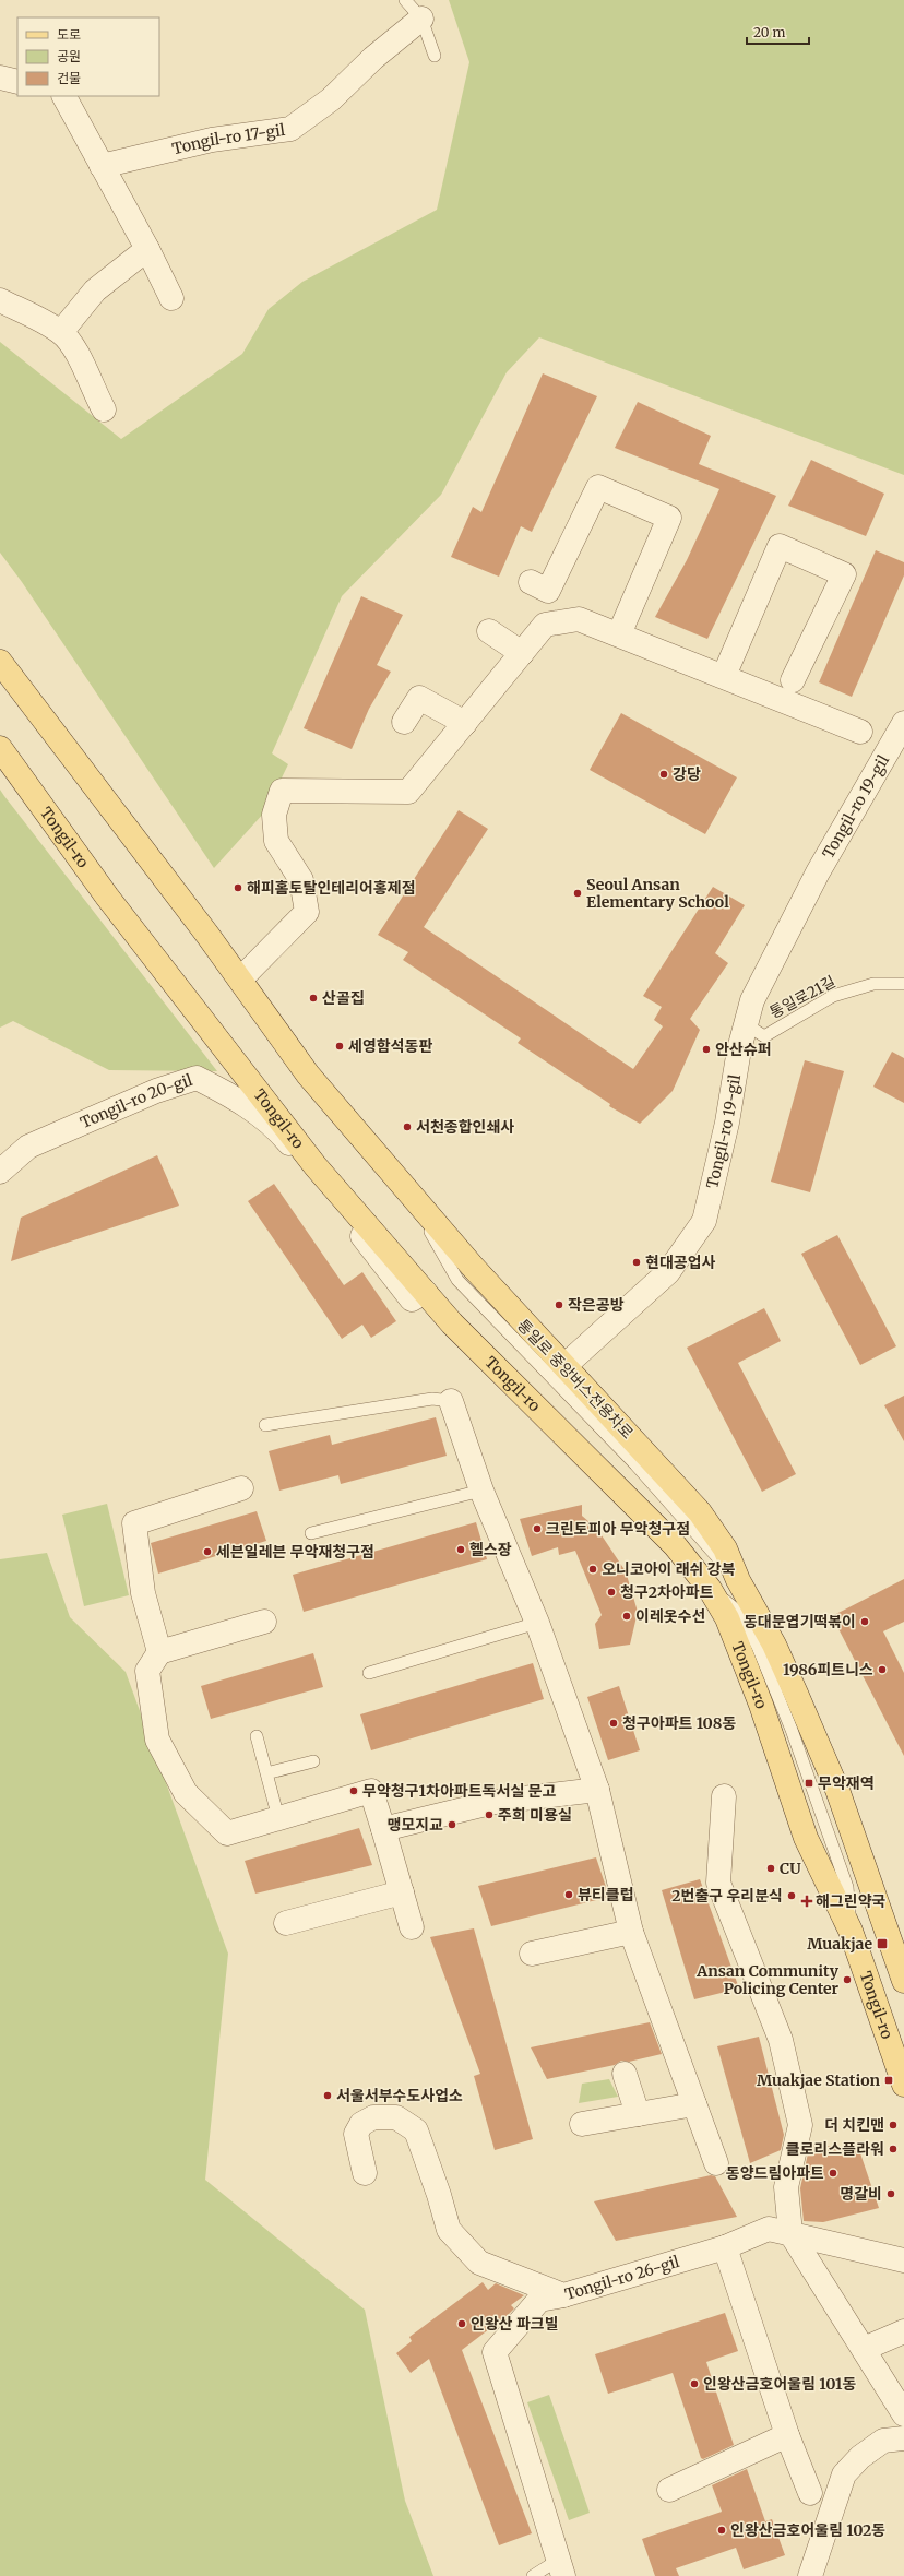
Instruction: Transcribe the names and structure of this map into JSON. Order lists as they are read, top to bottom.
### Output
{
  "streets": {
    "main road": ["Tongil-ro"],
    "street": [
      "Tongil-ro 17-gil",
      "Tongil-ro 19-gil",
      "Tongil-ro 20-gil",
      "Tongil-ro 26-gil"
    ],
    "lane": ["통일로21길", "통일로 중앙버스전용차로"]
  },
  "crossings": [
    ["Tongil-ro 19-gil", "Tongil-ro"],
    ["Tongil-ro 19-gil", "통일로21길"],
    ["Tongil-ro", "Tongil-ro 20-gil"],
    ["Tongil-ro", "통일로 중앙버스전용차로"]
  ],
  "places": {
    "other": [
      "강당",
      "해피홈토탈인테리어홍제점",
      "Seoul Ansan Elementary School",
      "산골집",
      "세영함석동판",
      "안산슈퍼",
      "서천종합인쇄사",
      "현대공업사",
      "작은공방",
      "크린토피아 무악청구점",
      "헬스장",
      "세븐일레븐 무악재청구점",
      "오니코아이 래쉬 강북",
      "청구2차아파트",
      "이레옷수선",
      "동대문엽기떡볶이",
      "1986피트니스",
      "청구아파트 108동",
      "무악청구1차아파트독서실 문고",
      "주희 미용실",
      "맹모지교",
      "CU",
      "뷰티클럽",
      "2번출구 우리분식",
      "Ansan Community Policing Center",
      "서울서부수도사업소",
      "더 치킨맨",
      "클로리스플라워",
      "동양드림아파트",
      "명갈비",
      "인왕산 파크빌",
      "인왕산금호어울림 101동",
      "인왕산금호어울림 102동"
    ],
    "transit": ["무악재역", "Muakjae", "Muakjae Station"],
    "health": ["해그린약국"]
  },
  "legend": ["도로", "공원", "건물"],
  "scale_bar": "20 m"
}
